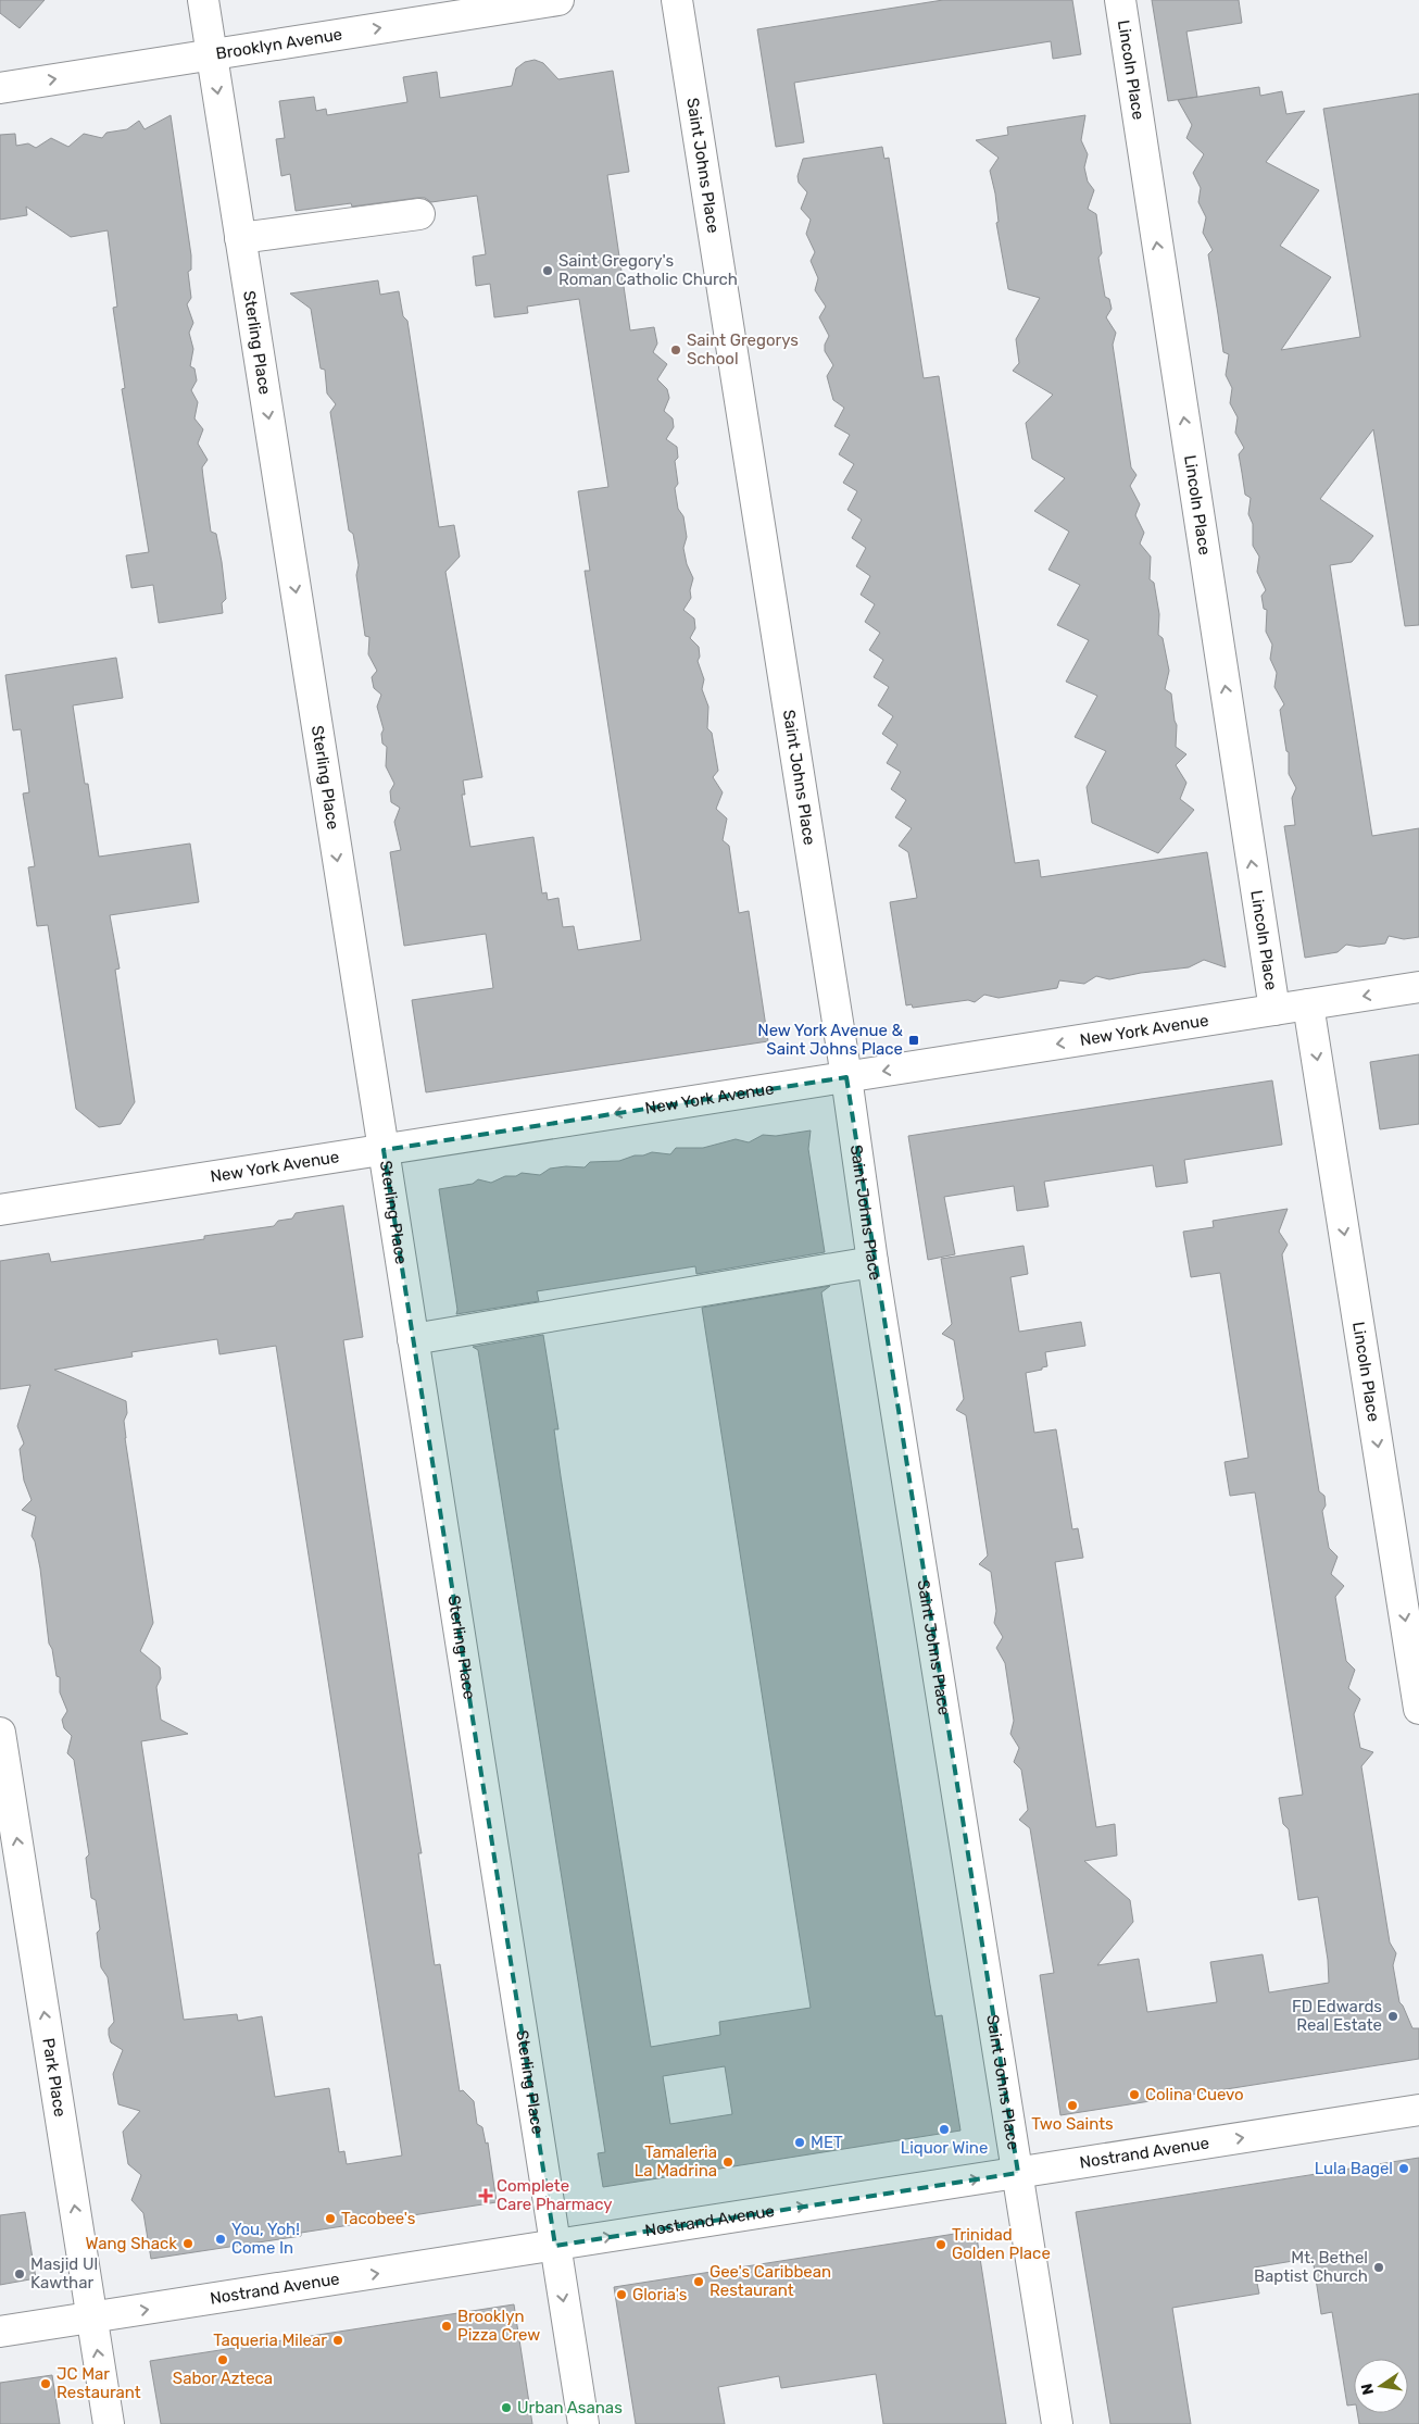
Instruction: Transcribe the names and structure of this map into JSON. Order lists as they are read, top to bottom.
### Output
{
  "streets": {
    "street": [
      "Brooklyn Avenue",
      "Lincoln Place",
      "Saint Johns Place",
      "Sterling Place",
      "New York Avenue",
      "Park Place",
      "Nostrand Avenue"
    ]
  },
  "crossings": [
    ["Brooklyn Avenue", "Sterling Place"],
    ["Lincoln Place", "New York Avenue"],
    ["Saint Johns Place", "New York Avenue"],
    ["Saint Johns Place", "Nostrand Avenue"],
    ["Sterling Place", "New York Avenue"],
    ["Sterling Place", "Nostrand Avenue"],
    ["Park Place", "Nostrand Avenue"]
  ],
  "one_way": ["Sterling Place", "Park Place", "Nostrand Avenue"],
  "places": {
    "other": [
      "Saint Gregory's Roman Catholic Church",
      "Saint Gregorys School",
      "FD Edwards Real Estate",
      "Colina Cuevo",
      "Two Saints",
      "Liquor Wine",
      "MET",
      "Tamaleria La Madrina",
      "Lula Bagel",
      "Tacobee's",
      "You, Yoh! Come In",
      "Wang Shack",
      "Trinidad Golden Place",
      "Mt. Bethel Baptist Church",
      "Masjid Ul Kawthar",
      "Gee's Caribbean Restaurant",
      "Gloria's",
      "Brooklyn Pizza Crew",
      "Taqueria Milear",
      "Sabor Azteca",
      "JC Mar Restaurant",
      "Urban Asanas"
    ],
    "transit": ["New York Avenue & Saint Johns Place"],
    "health": ["Complete Care Pharmacy"]
  },
  "north": "left"
}
